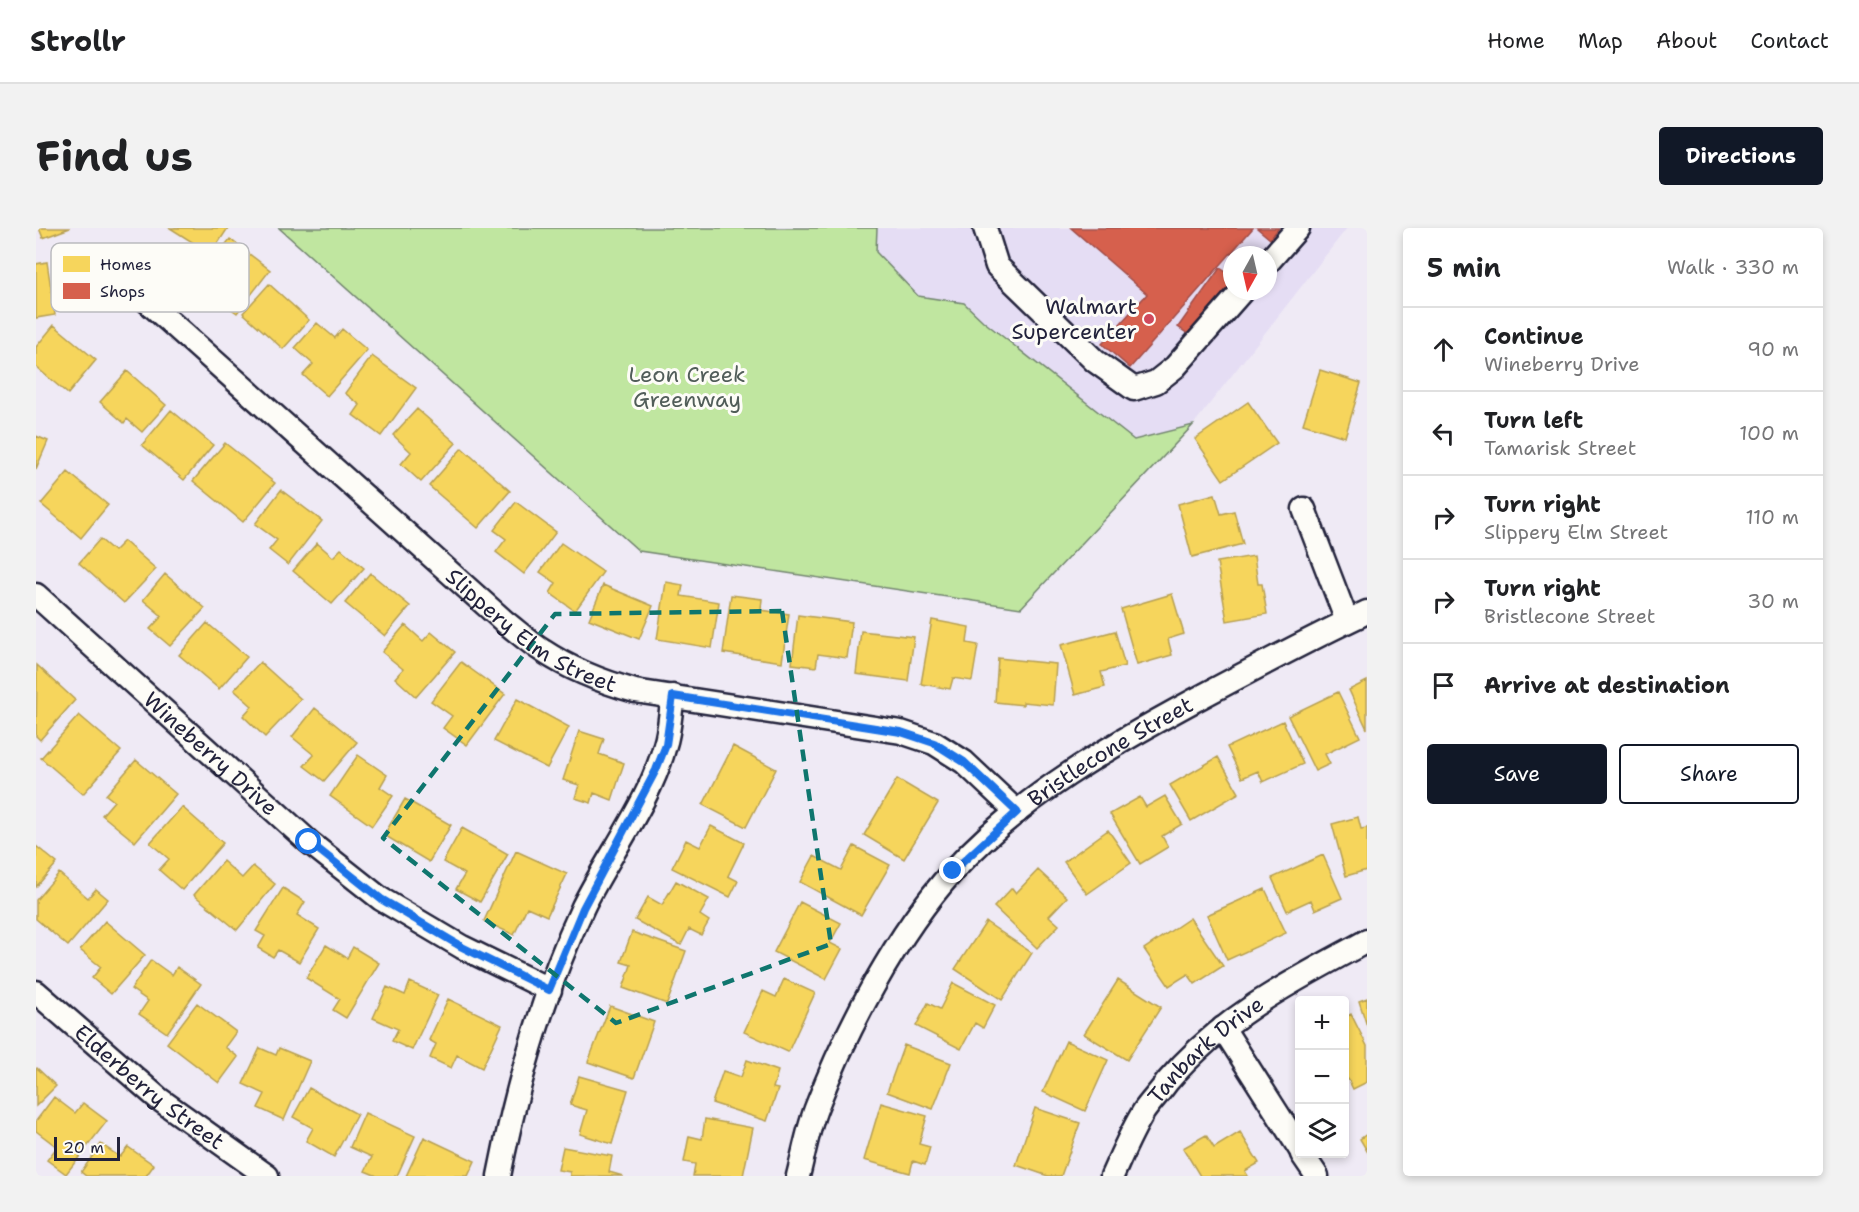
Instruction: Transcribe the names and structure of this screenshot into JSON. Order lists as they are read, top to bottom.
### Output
{
  "streets": {
    "street": [
      "Slippery Elm Street",
      "Wineberry Drive",
      "Bristlecone Street",
      "Tanbark Drive",
      "Elderberry Street"
    ]
  },
  "crossings": [
    ["Slippery Elm Street", "Bristlecone Street"]
  ],
  "parks": ["Leon Creek Greenway"],
  "places": ["Walmart Supercenter"],
  "legend": ["Homes", "Shops"],
  "scale_bar": "20 m",
  "north": "bottom",
  "page": {
    "header": "Strollr",
    "nav": [
      "Home",
      "Map",
      "About",
      "Contact"
    ],
    "buttons": [
      "Directions",
      ["Save", "Share"]
    ],
    "title": "Find us",
    "heading": ["5 min", "Walk · 330 m"],
    "list": [
      ["Continue", "Wineberry Drive", "90 m"],
      ["Turn left", "Tamarisk Street", "100 m"],
      ["Turn right", "Slippery Elm Street", "110 m"],
      ["Turn right", "Bristlecone Street", "30 m"],
      "Arrive at destination"
    ],
    "map_buttons": ["+", "−"],
    "scale": "20 m"
  }
}
